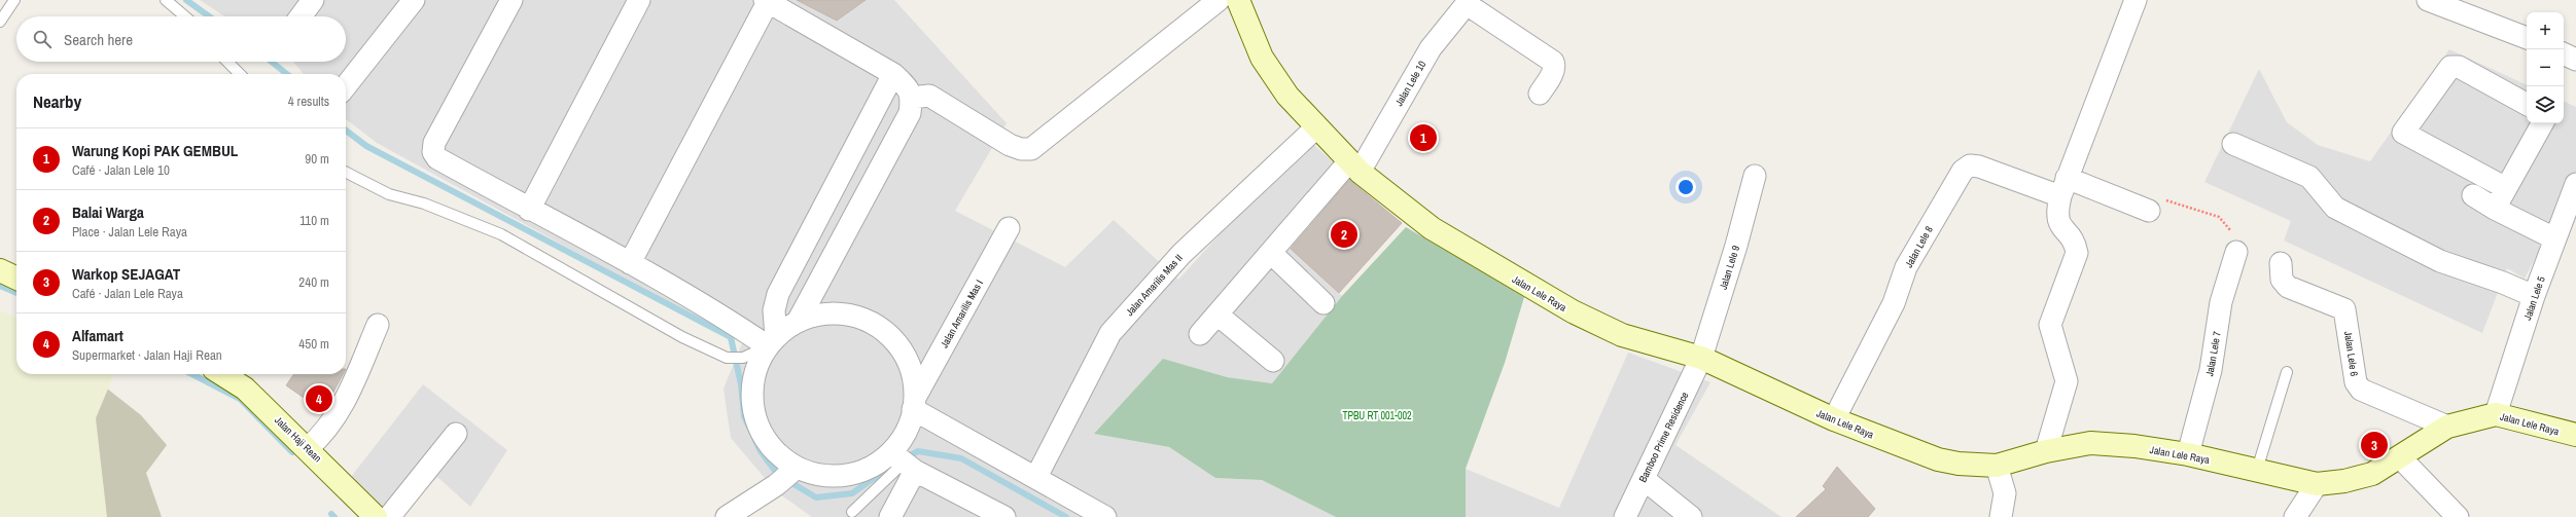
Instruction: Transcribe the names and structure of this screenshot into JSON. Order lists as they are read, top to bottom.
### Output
{
  "streets": {
    "street": [
      "Jalan Lele 10",
      "Jalan Lele 8",
      "Jalan Lele 9",
      "Jalan Amarilis Mas II",
      "Jalan Lele Raya",
      "Jalan Lele 5",
      "Jalan Amarilis Mas I",
      "Jalan Lele 7",
      "Jalan Lele 6",
      "Bamboo Prime Residence",
      "Jalan Haji Rean"
    ]
  },
  "crossings": [
    ["Jalan Lele 10", "Jalan Lele Raya"],
    ["Jalan Lele 8", "Jalan Lele Raya"],
    ["Jalan Lele 9", "Jalan Lele Raya"],
    ["Jalan Lele 9", "Bamboo Prime Residence"],
    ["Jalan Amarilis Mas II", "Jalan Lele Raya"],
    ["Jalan Lele Raya", "Jalan Lele 5"],
    ["Jalan Lele Raya", "Jalan Lele 7"],
    ["Jalan Lele Raya", "Jalan Lele 6"],
    ["Jalan Lele Raya", "Bamboo Prime Residence"]
  ],
  "parks": ["TPBU RT 001-002"],
  "page": {
    "map_buttons": ["+", "−"],
    "search": "Search here",
    "heading": ["Nearby", "4 results"],
    "pins": [
      "1",
      "2",
      "4",
      "3"
    ],
    "list": [
      {
        "mark": "1",
        "name": "Warung Kopi PAK GEMBUL",
        "note": "Café · Jalan Lele 10",
        "value": "90 m"
      },
      {
        "mark": "2",
        "name": "Balai Warga",
        "note": "Place · Jalan Lele Raya",
        "value": "110 m"
      },
      {
        "mark": "3",
        "name": "Warkop SEJAGAT",
        "note": "Café · Jalan Lele Raya",
        "value": "240 m"
      },
      {
        "mark": "4",
        "name": "Alfamart",
        "note": "Supermarket · Jalan Haji Rean",
        "value": "450 m"
      }
    ]
  }
}
